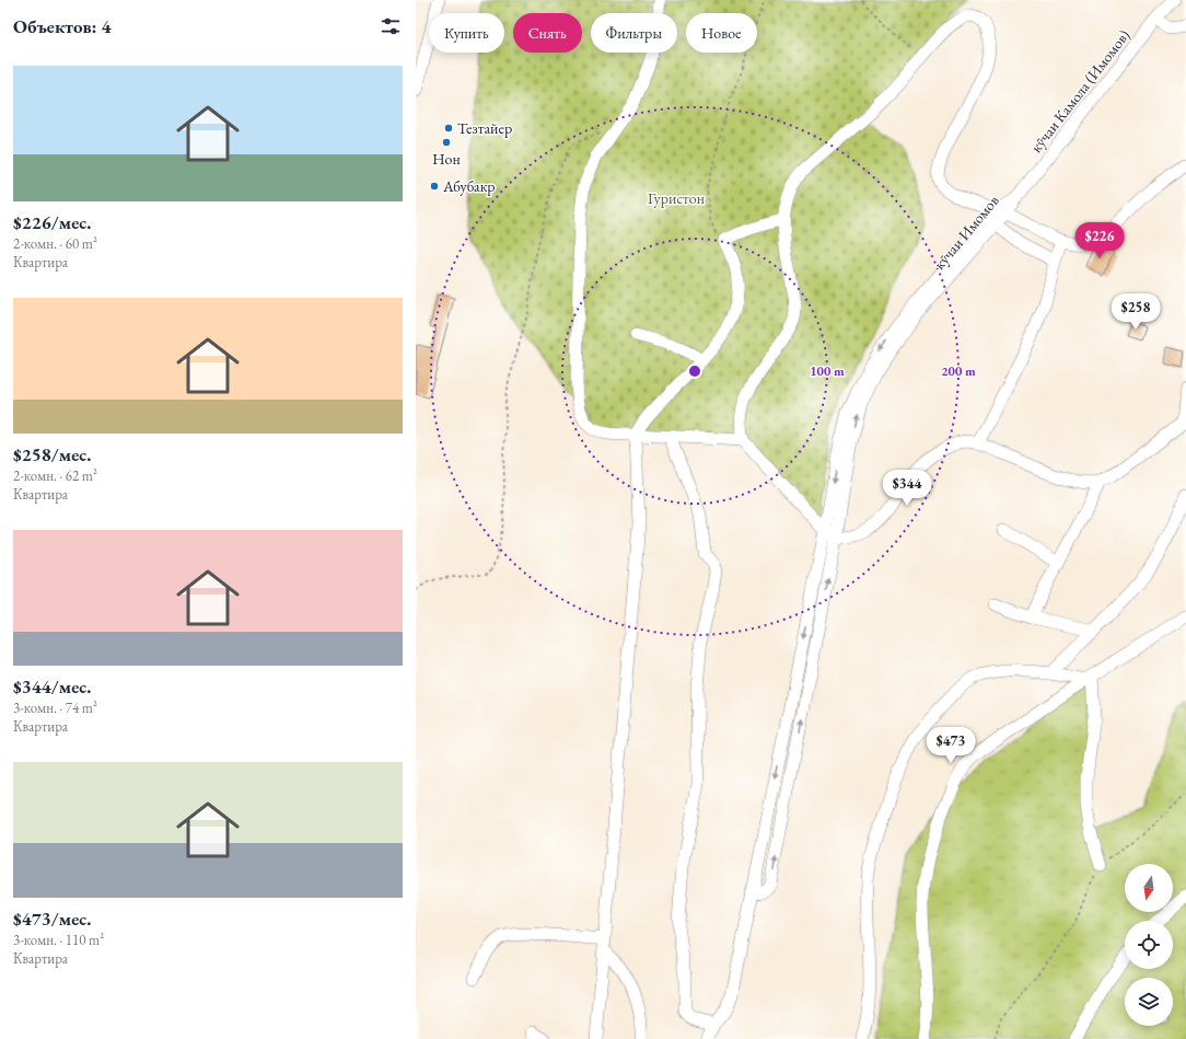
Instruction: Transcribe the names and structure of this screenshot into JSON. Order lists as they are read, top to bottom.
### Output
{
  "streets": {
    "street": ["кӯчаи Камола (Имомов)", "кӯчаи Имомов"]
  },
  "crossings": [
    ["кӯчаи Камола (Имомов)", "кӯчаи Имомов"]
  ],
  "parks": ["Гуристон"],
  "places": ["Тезтайер", "Нон", "Абубакр"],
  "north": "bottom",
  "page": {
    "heading": "Объектов: 4",
    "chip": [
      "Купить",
      "Снять",
      "Фильтры",
      "Новое"
    ],
    "list": [
      {
        "name": "$226/мес.",
        "note": "2-комн. · 60 m² · Квартира"
      },
      {
        "name": "$258/мес.",
        "note": "2-комн. · 62 m² · Квартира"
      },
      {
        "name": "$344/мес.",
        "note": "3-комн. · 74 m² · Квартира"
      },
      {
        "name": "$473/мес.",
        "note": "3-комн. · 110 m² · Квартира"
      }
    ],
    "price": [
      "$226",
      "$258",
      "$344",
      "$473"
    ]
  },
  "rings": ["100 m", "200 m"]
}
